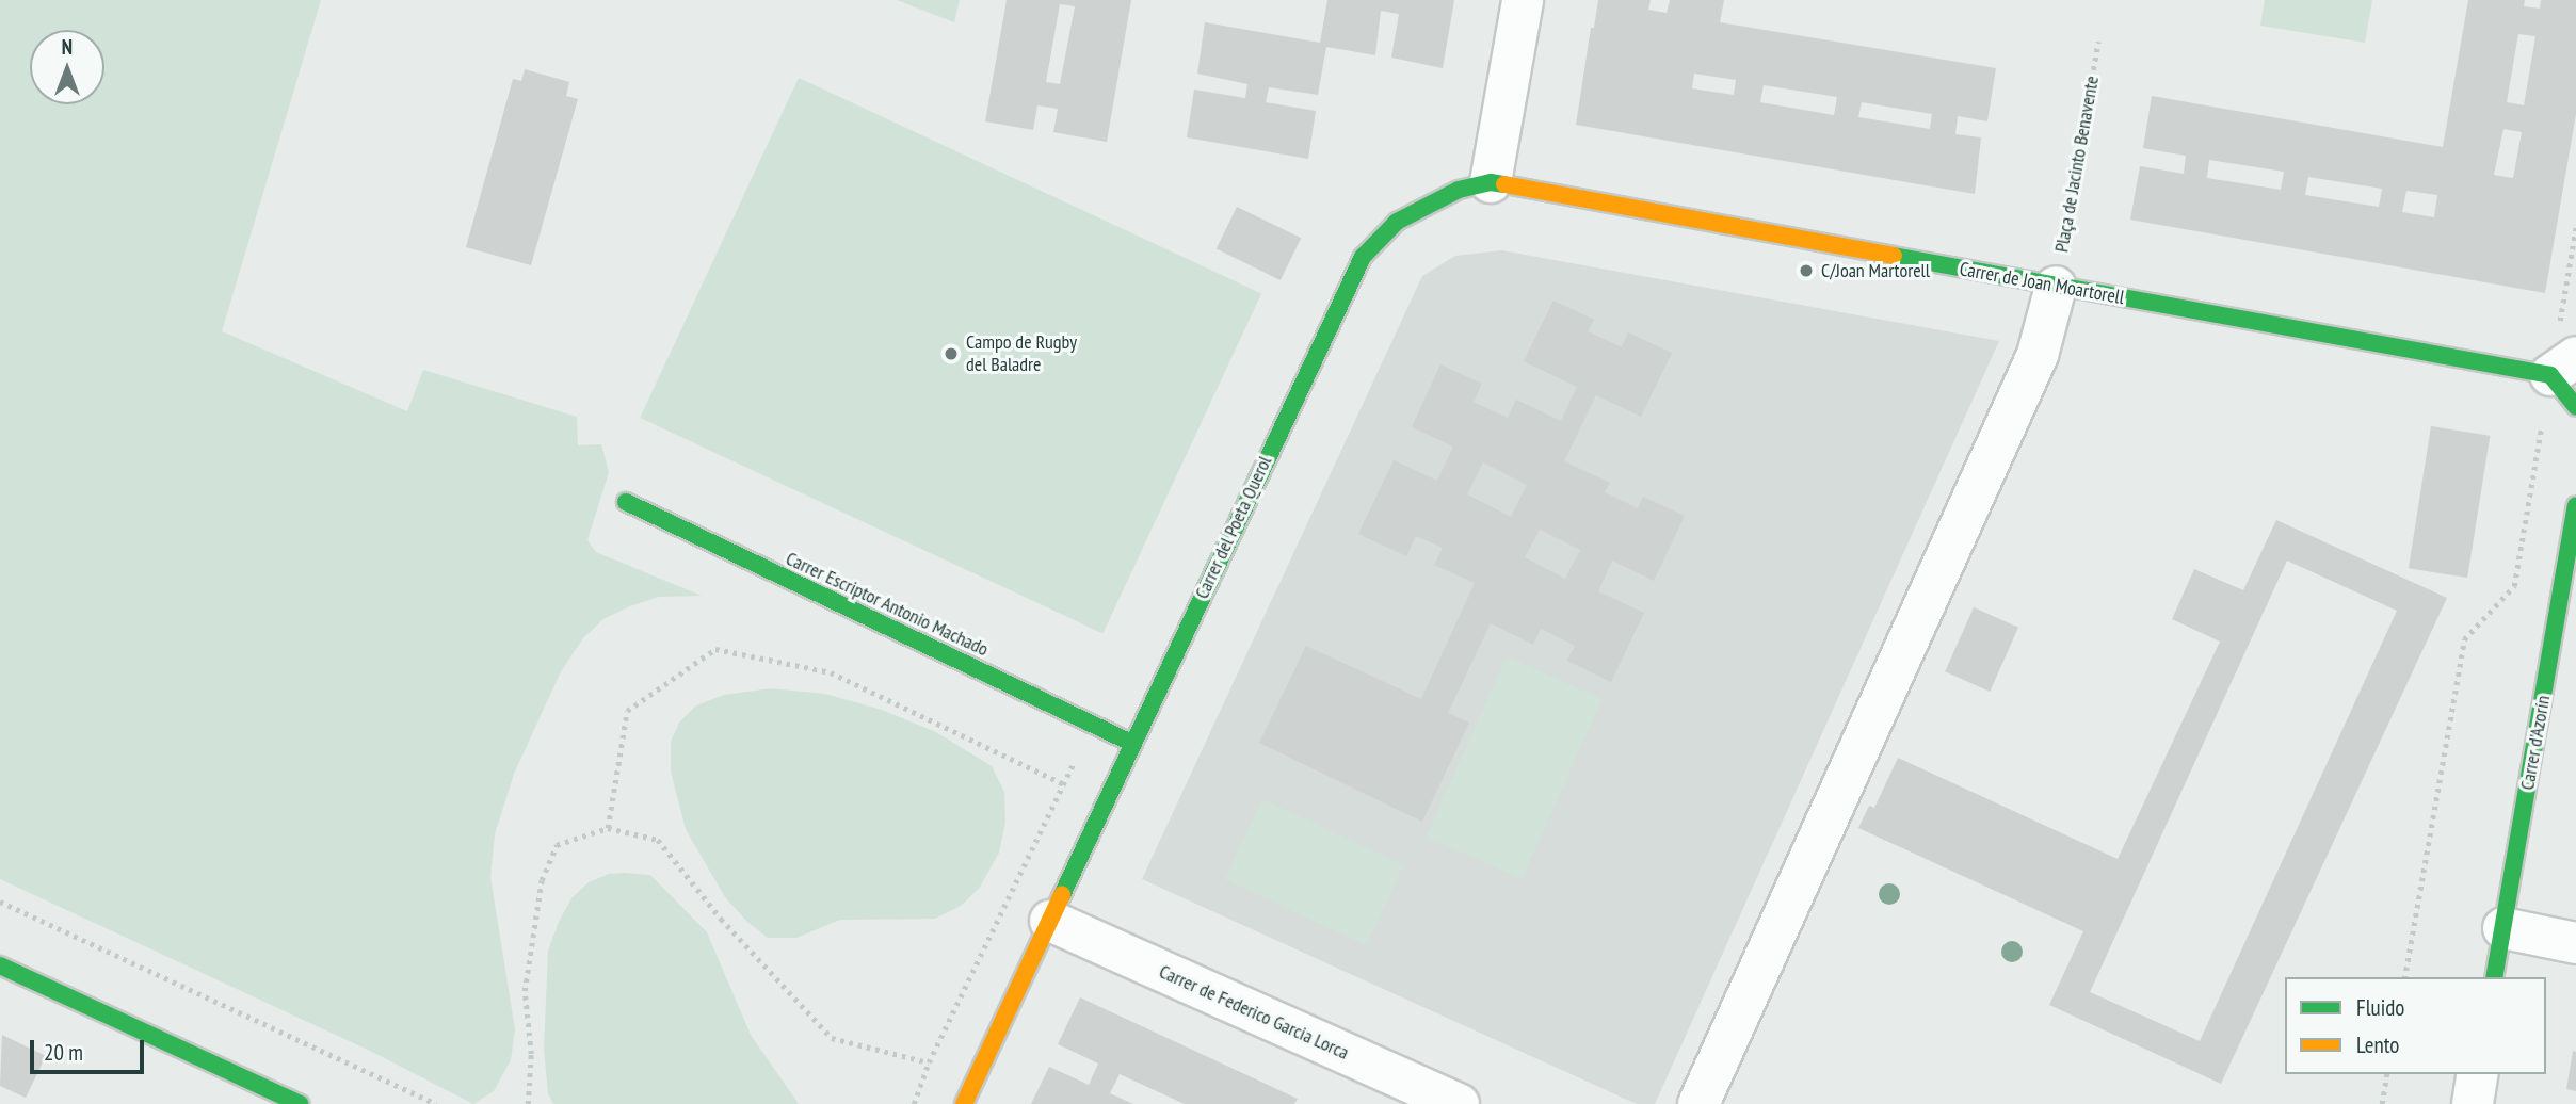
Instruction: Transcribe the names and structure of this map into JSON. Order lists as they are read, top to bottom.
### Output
{
  "streets": {
    "street": [
      "Carrer de Joan Moartorell",
      "Carrer del Poeta Querol",
      "Carrer Escriptor Antonio Machado",
      "Carrer d'Azorín",
      "Carrer de Federico Garcia Lorca"
    ],
    "path": ["Plaça de Jacinto Benavente"]
  },
  "crossings": [
    ["Plaça de Jacinto Benavente", "Carrer de Joan Moartorell"],
    ["Carrer de Joan Moartorell", "Carrer del Poeta Querol"],
    ["Carrer del Poeta Querol", "Carrer Escriptor Antonio Machado"],
    ["Carrer del Poeta Querol", "Carrer de Federico Garcia Lorca"]
  ],
  "places": ["C/Joan Martorell", "Campo de Rugby del Baladre"],
  "legend": ["Fluido", "Lento"],
  "scale_bar": "20 m",
  "north": "top"
}
